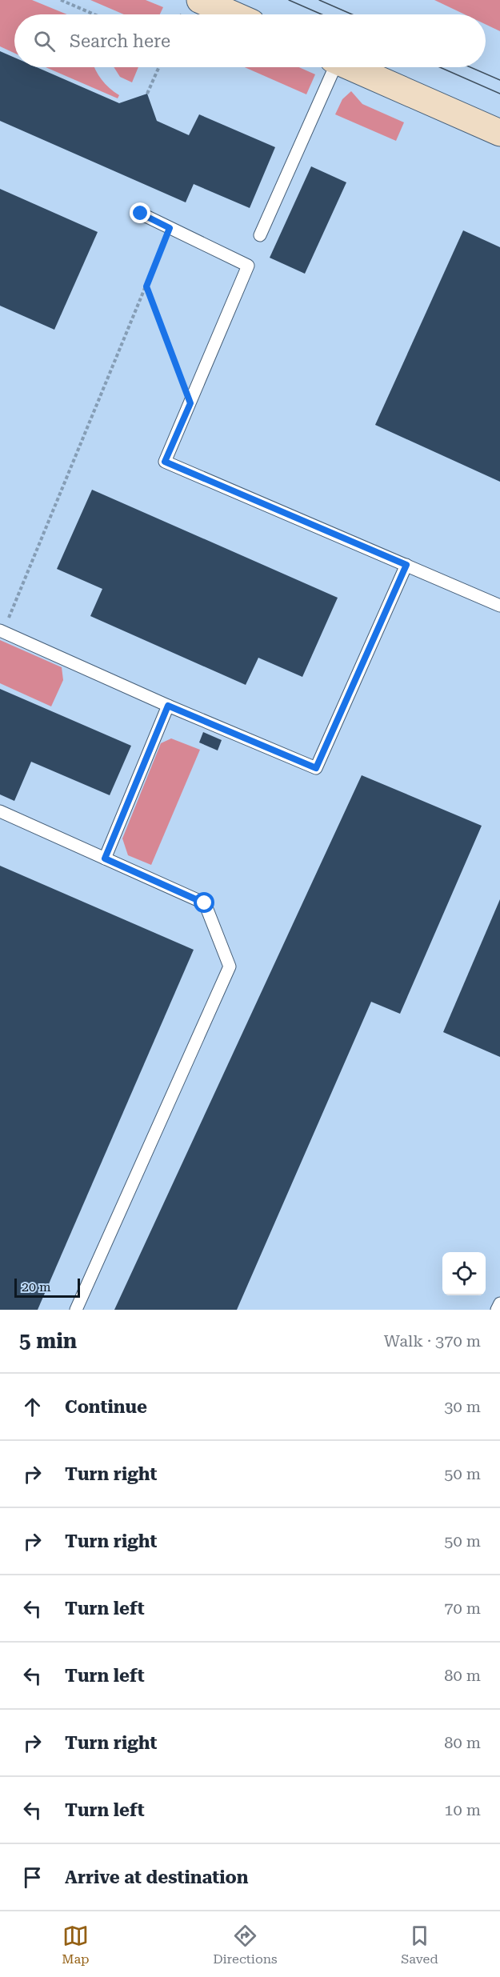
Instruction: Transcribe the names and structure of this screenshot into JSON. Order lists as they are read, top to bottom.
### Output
{
  "scale_bar": "20 m",
  "page": {
    "search": "Search here",
    "scale": "20 m",
    "heading": ["5 min", "Walk · 370 m"],
    "list": [
      ["Continue", "30 m"],
      ["Turn right", "50 m"],
      ["Turn right", "50 m"],
      ["Turn left", "70 m"],
      ["Turn left", "80 m"],
      ["Turn right", "80 m"],
      ["Turn left", "10 m"],
      "Arrive at destination"
    ],
    "nav": ["Map", "Directions", "Saved"]
  }
}
